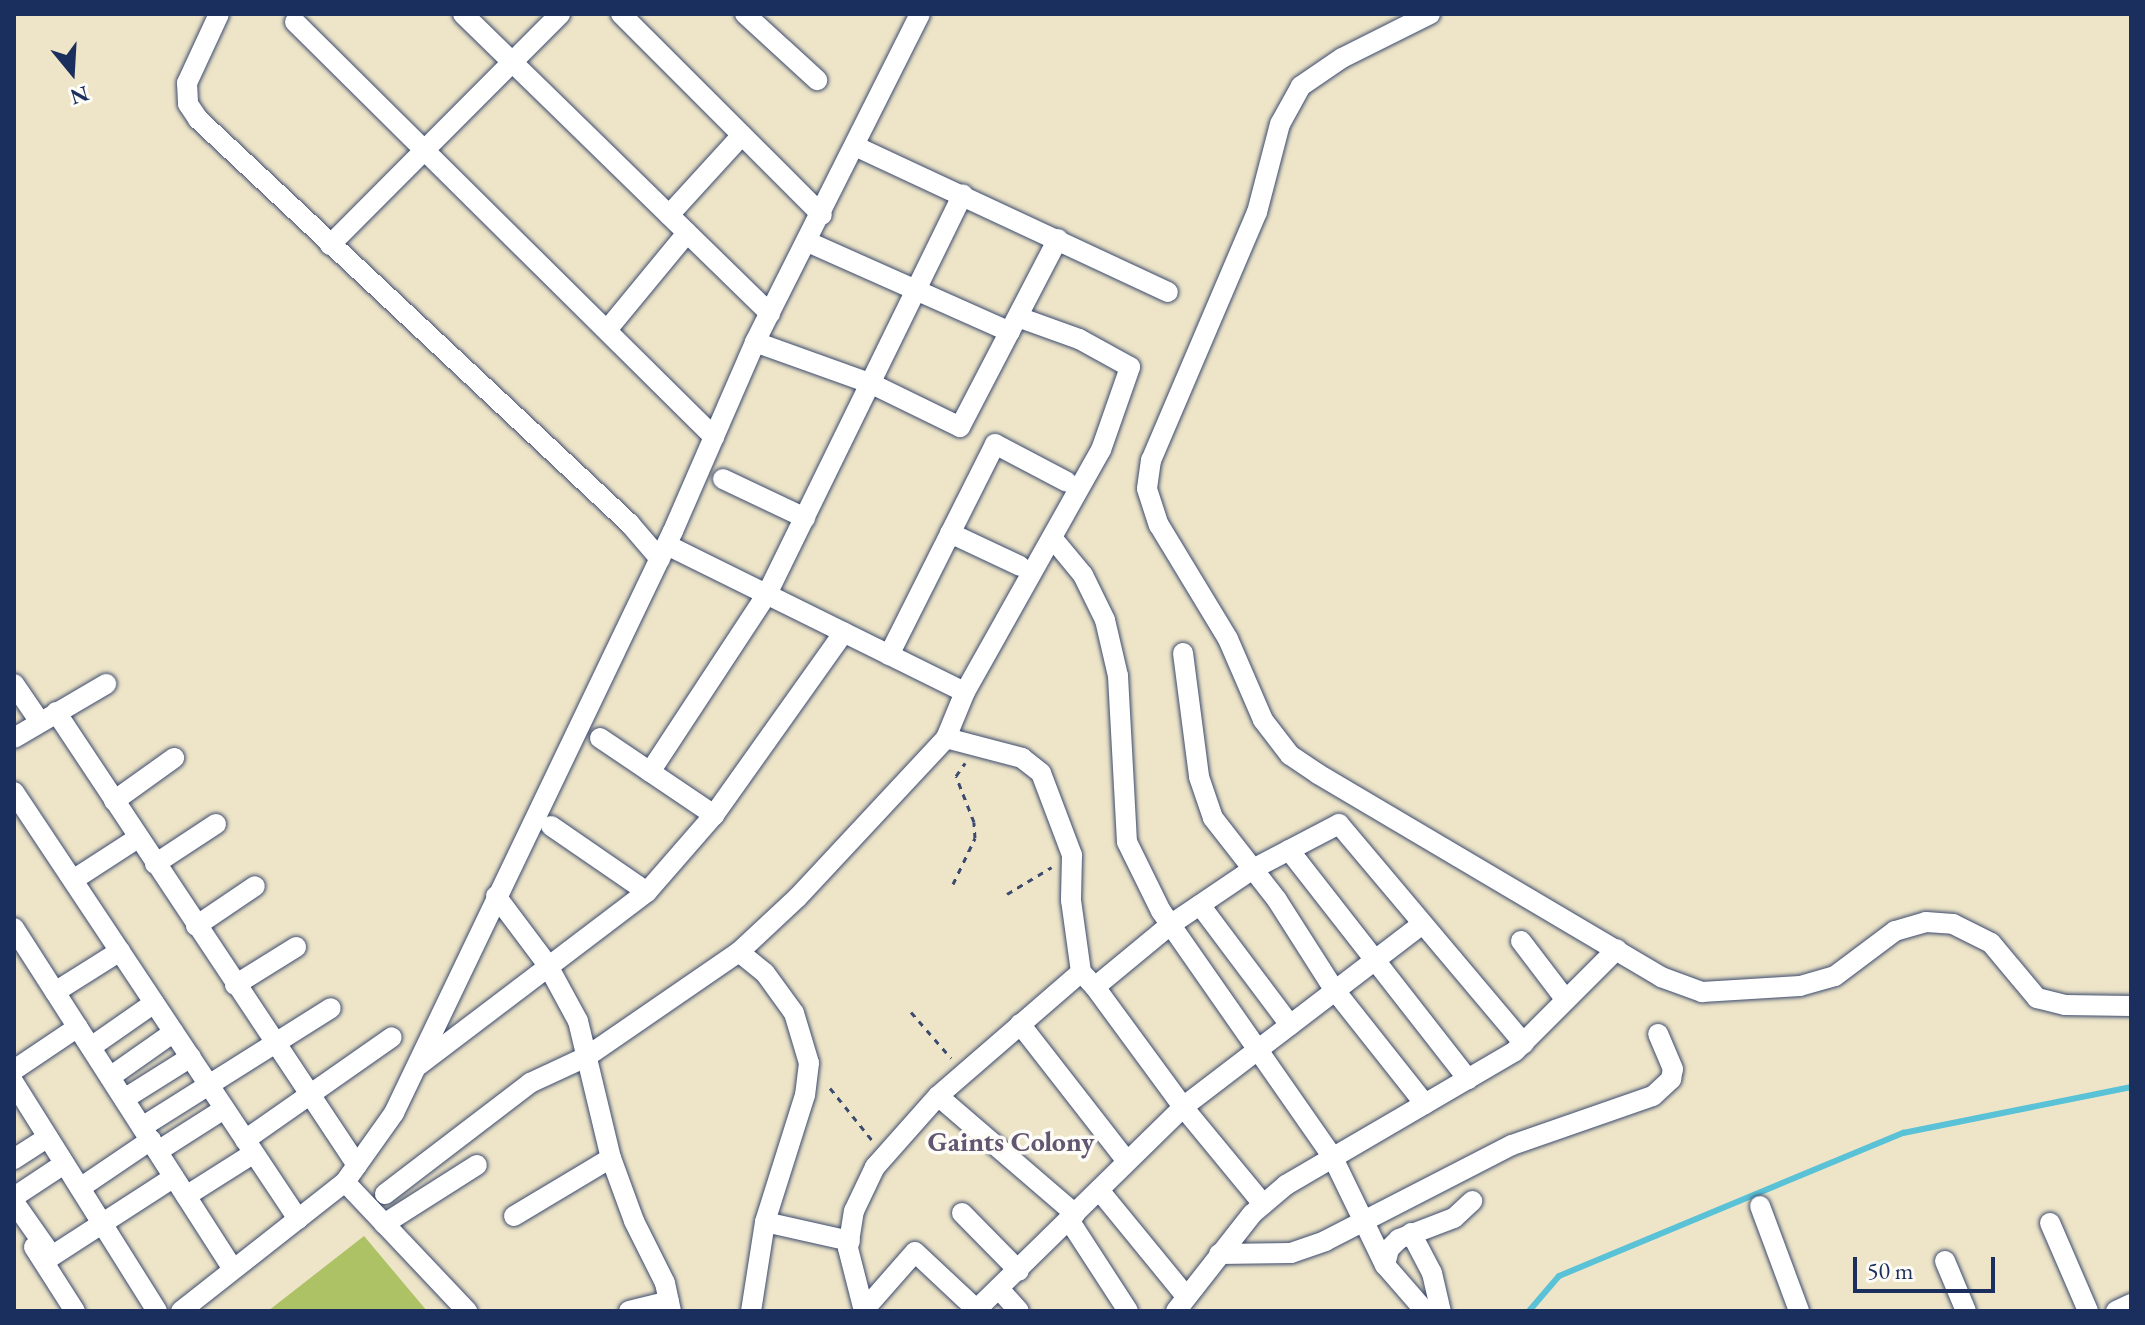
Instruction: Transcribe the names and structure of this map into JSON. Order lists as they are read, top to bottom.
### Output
{
  "districts": ["Gaints Colony"],
  "scale_bar": "50 m",
  "north": "bottom"
}
